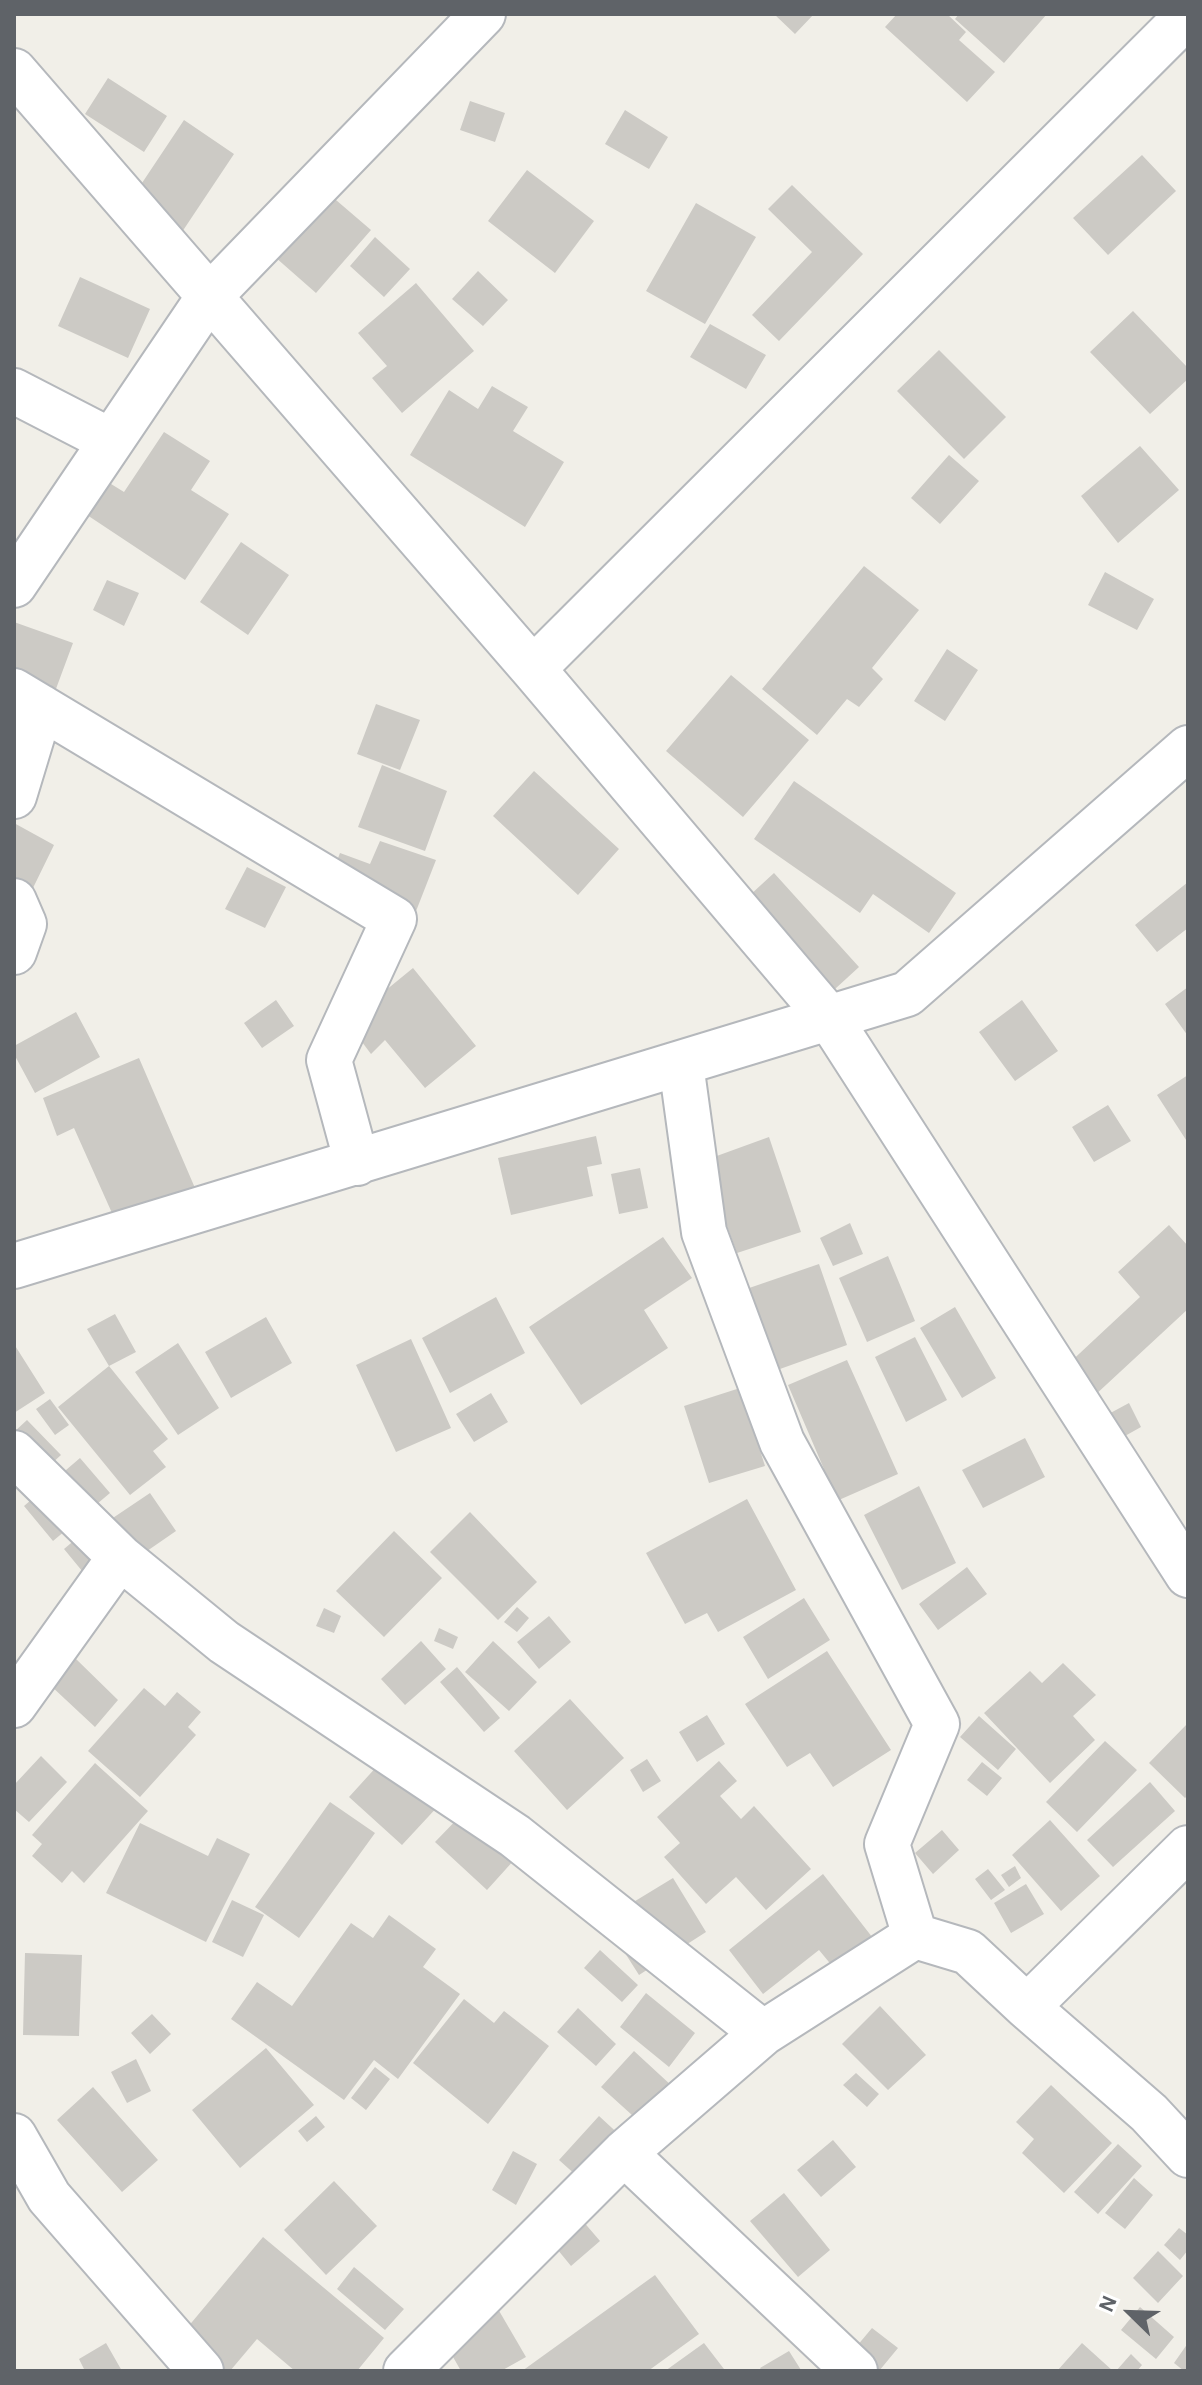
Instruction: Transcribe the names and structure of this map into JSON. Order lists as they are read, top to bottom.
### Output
{
  "north": "top left"
}
